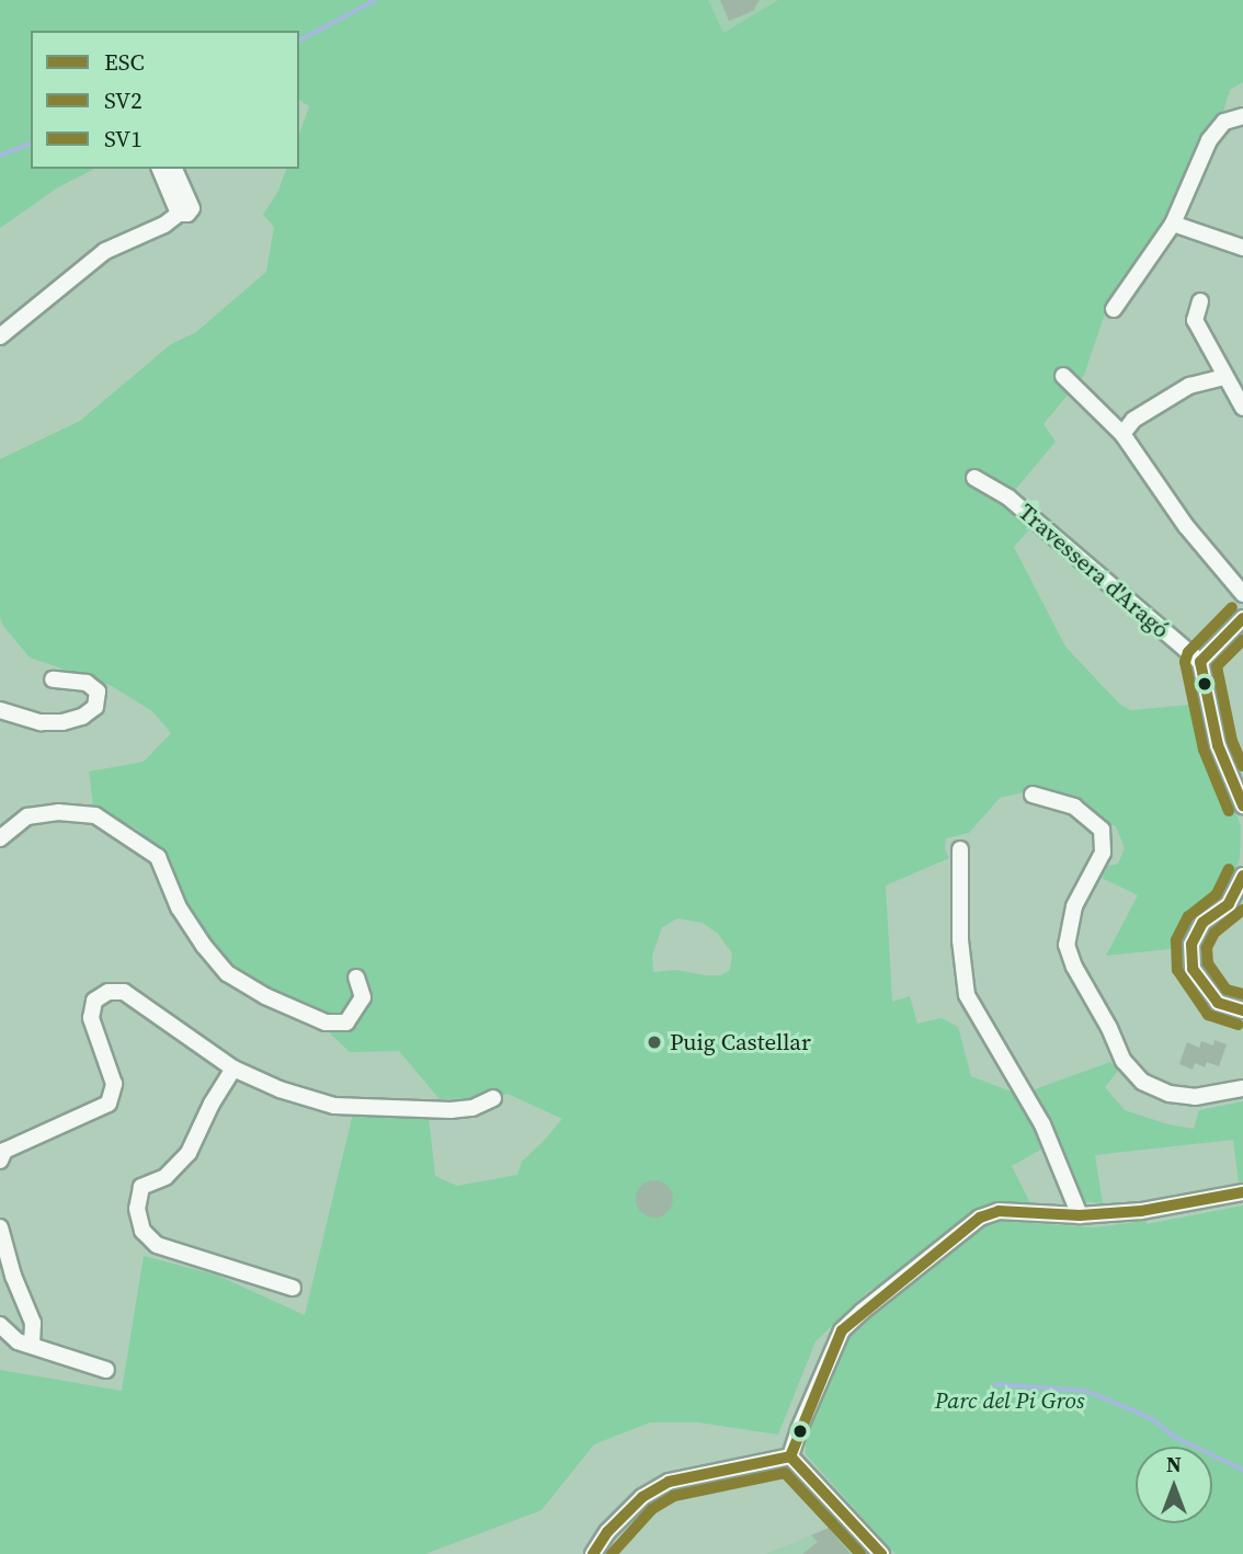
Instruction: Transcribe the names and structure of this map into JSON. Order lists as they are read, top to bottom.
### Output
{
  "streets": {
    "street": ["Travessera d'Aragó"]
  },
  "parks": ["Parc del Pi Gros"],
  "places": ["Puig Castellar"],
  "lines": ["transit line SV2", "transit line ESC", "transit line SV1"],
  "legend": ["ESC", "SV2", "SV1"],
  "north": "top"
}
